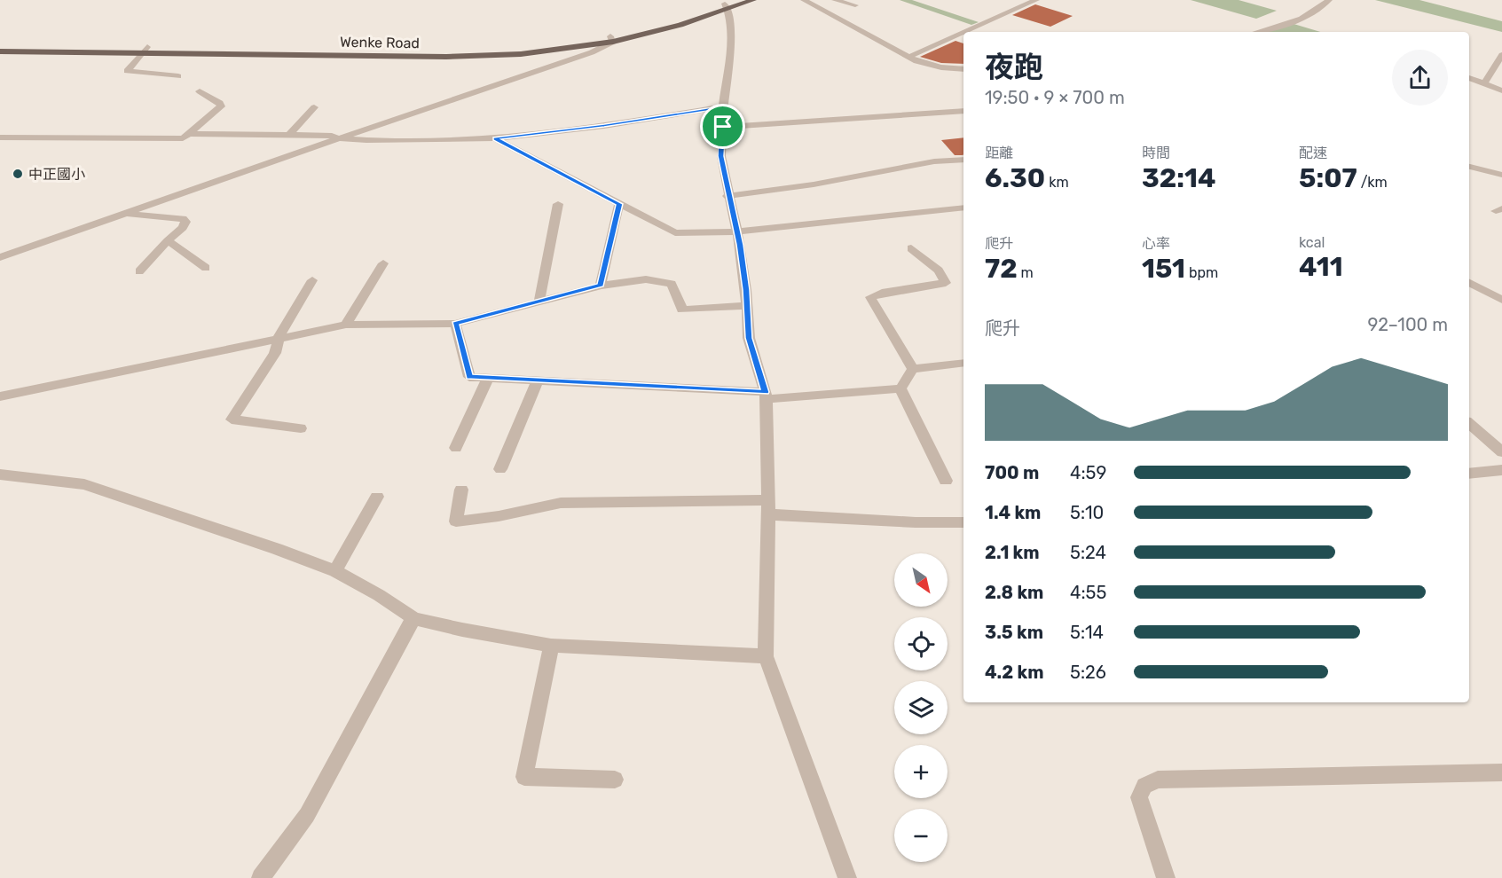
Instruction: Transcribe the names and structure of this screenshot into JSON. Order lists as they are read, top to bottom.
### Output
{
  "streets": {
    "main road": ["Wenke Road"]
  },
  "places": ["中正國小"],
  "north": "bottom right",
  "page": {
    "heading": ["夜跑", "19:50 · 9 × 700 m"],
    "stats": [
      ["距離", "6.30 km"],
      ["時間", "32:14"],
      ["配速", "5:07 /km"],
      ["爬升", "72 m"],
      ["心率", "151 bpm"],
      ["kcal", "411"]
    ],
    "chart": ["爬升", "92–100 m"],
    "list": [
      {
        "name": "700 m",
        "note": "4:59"
      },
      {
        "name": "1.4 km",
        "note": "5:10"
      },
      {
        "name": "2.1 km",
        "note": "5:24"
      },
      {
        "name": "2.8 km",
        "note": "4:55"
      },
      {
        "name": "3.5 km",
        "note": "5:14"
      },
      {
        "name": "4.2 km",
        "note": "5:26"
      }
    ],
    "map_buttons": ["+", "−"]
  }
}
